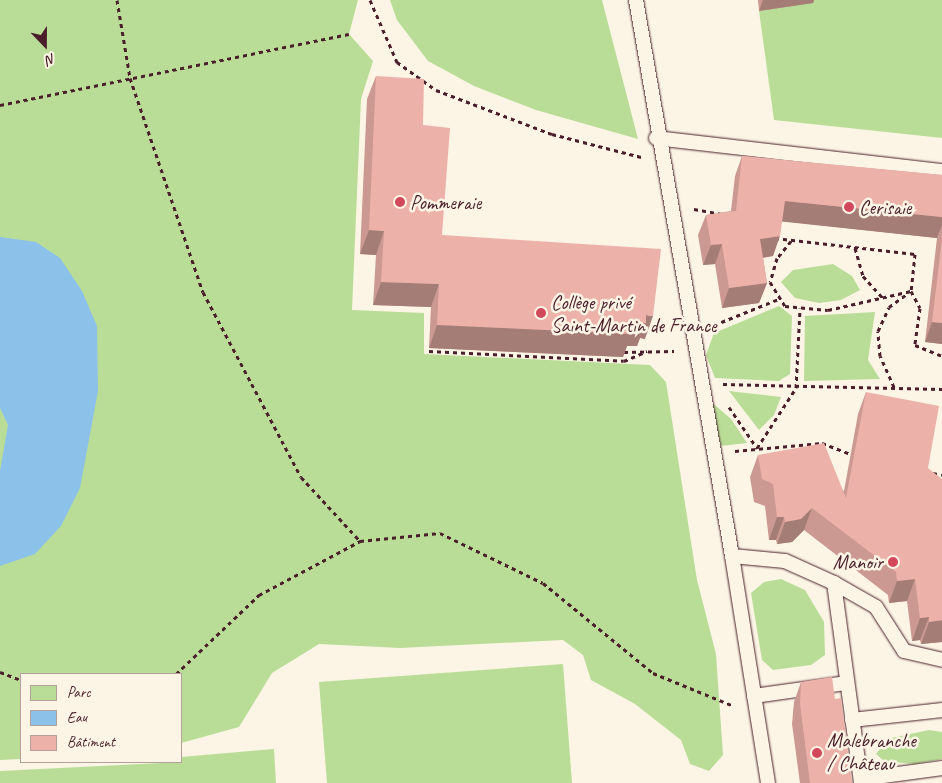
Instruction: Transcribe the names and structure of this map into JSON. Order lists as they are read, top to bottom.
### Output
{
  "places": [
    "Pommeraie",
    "Cerisaie",
    "Collège privé Saint-Martin de France",
    "Manoir",
    "Malebranche / Château"
  ],
  "legend": ["Parc", "Eau", "Bâtiment"],
  "north": "bottom"
}
